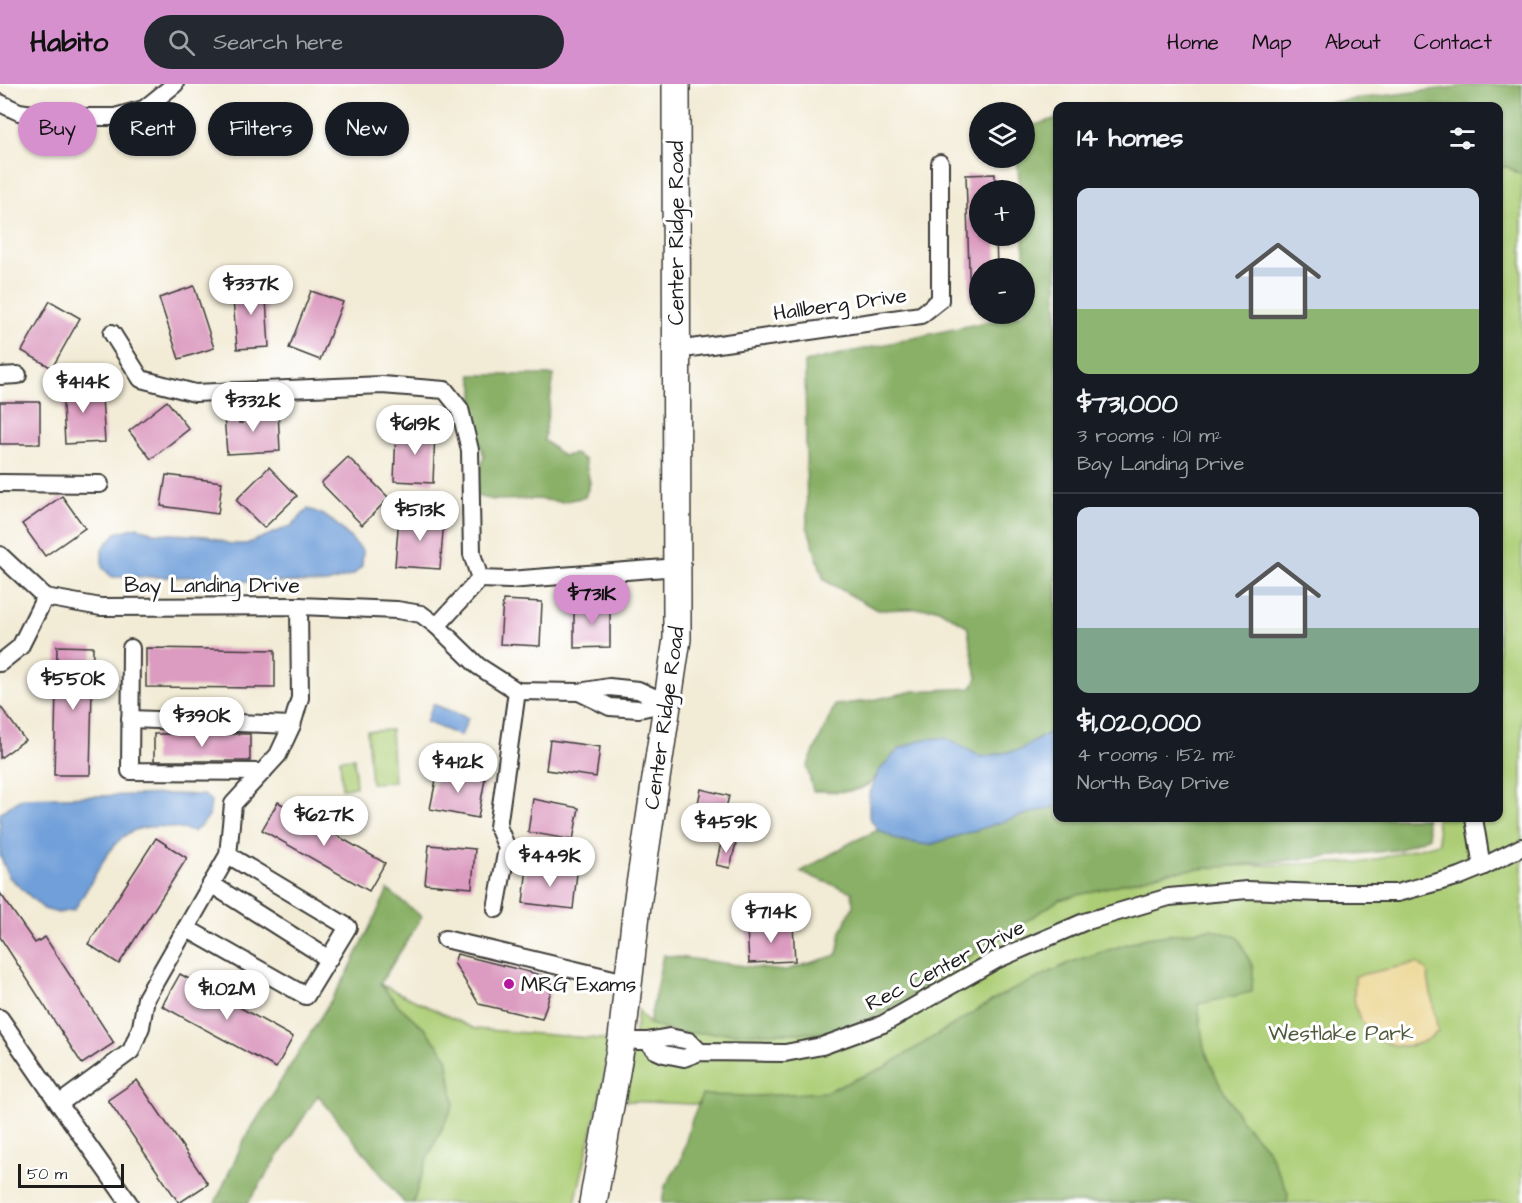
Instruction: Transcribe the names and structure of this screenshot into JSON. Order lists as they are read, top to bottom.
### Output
{
  "streets": {
    "main road": ["Center Ridge Road"],
    "street": ["Hallberg Drive", "Bay Landing Drive", "Rec Center Drive"]
  },
  "crossings": [
    ["Center Ridge Road", "Hallberg Drive"],
    ["Center Ridge Road", "Rec Center Drive"]
  ],
  "parks": ["Westlake Park"],
  "places": ["MRG Exams"],
  "scale_bar": "50 m",
  "page": {
    "header": "Habito",
    "search": "Search here",
    "nav": [
      "Home",
      "Map",
      "About",
      "Contact"
    ],
    "map_buttons": ["+", "−"],
    "chip": [
      "Buy",
      "Rent",
      "Filters",
      "New"
    ],
    "heading": "14 homes",
    "list": [
      {
        "name": "$731,000",
        "note": "3 rooms · 101 m² · Bay Landing Drive"
      },
      {
        "name": "$1,020,000",
        "note": "4 rooms · 152 m² · North Bay Drive"
      }
    ],
    "price": [
      "$337K",
      "$414K",
      "$332K",
      "$619K",
      "$513K",
      "$731K",
      "$550K",
      "$390K",
      "$412K",
      "$627K",
      "$459K",
      "$449K",
      "$714K",
      "$1.02M"
    ],
    "scale": "50 m"
  }
}
